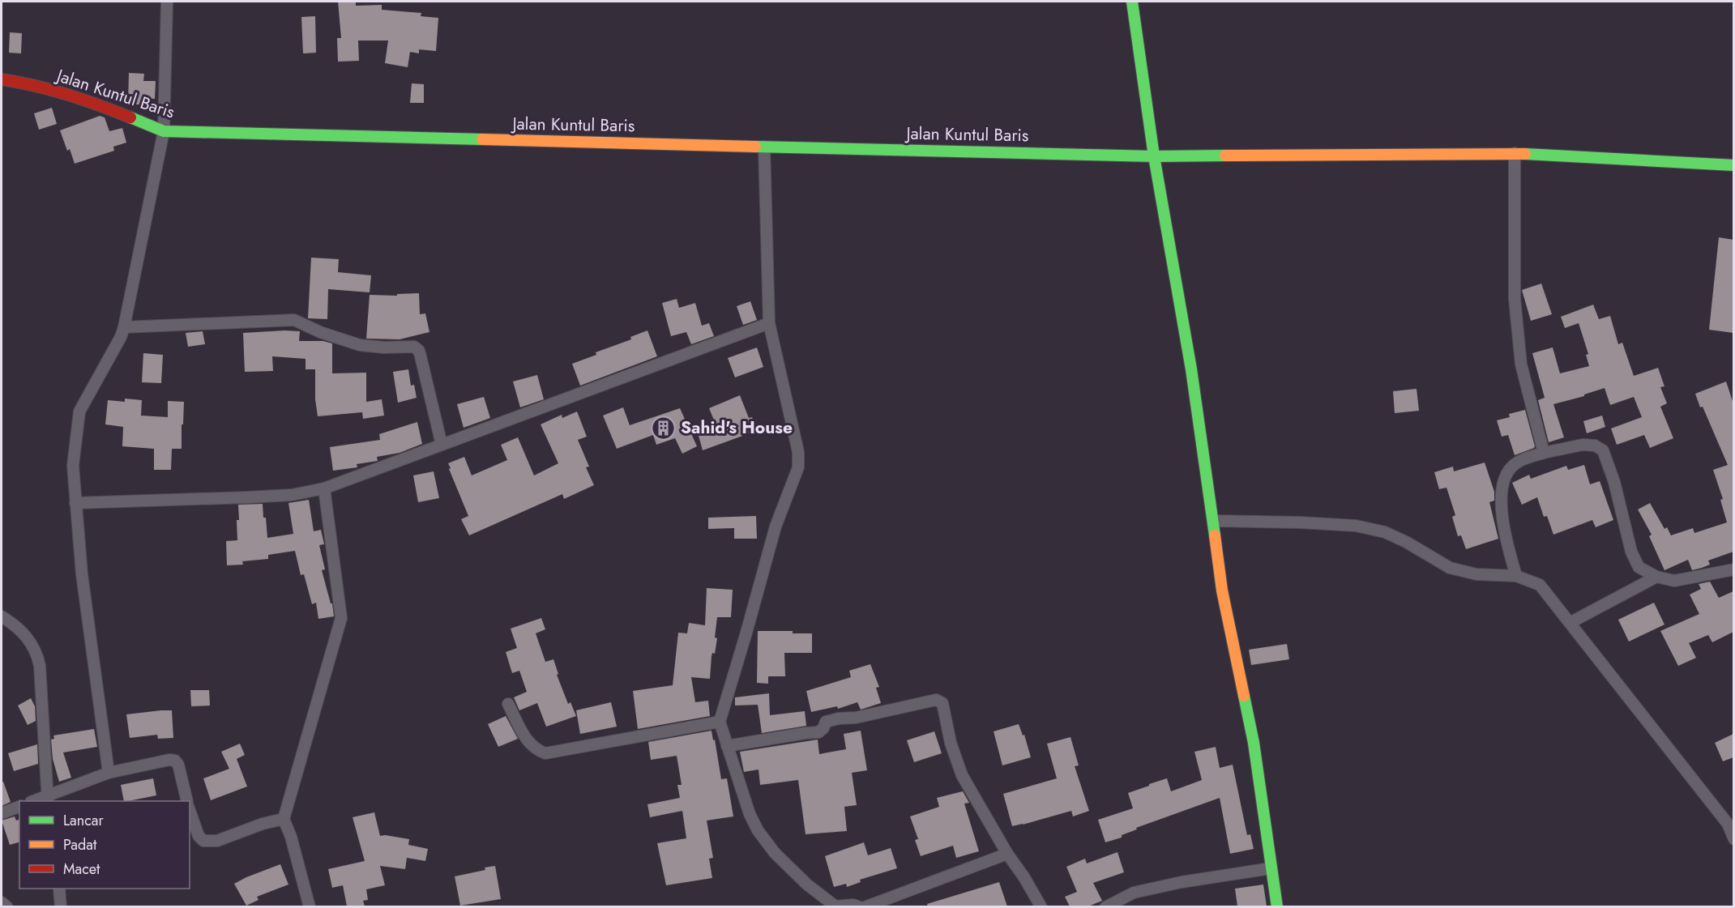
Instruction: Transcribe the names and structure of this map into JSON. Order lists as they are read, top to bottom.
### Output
{
  "streets": {
    "street": ["Jalan Kuntul Baris"]
  },
  "places": {
    "building": ["Sahid's House"]
  },
  "legend": ["Lancar", "Padat", "Macet"]
}
